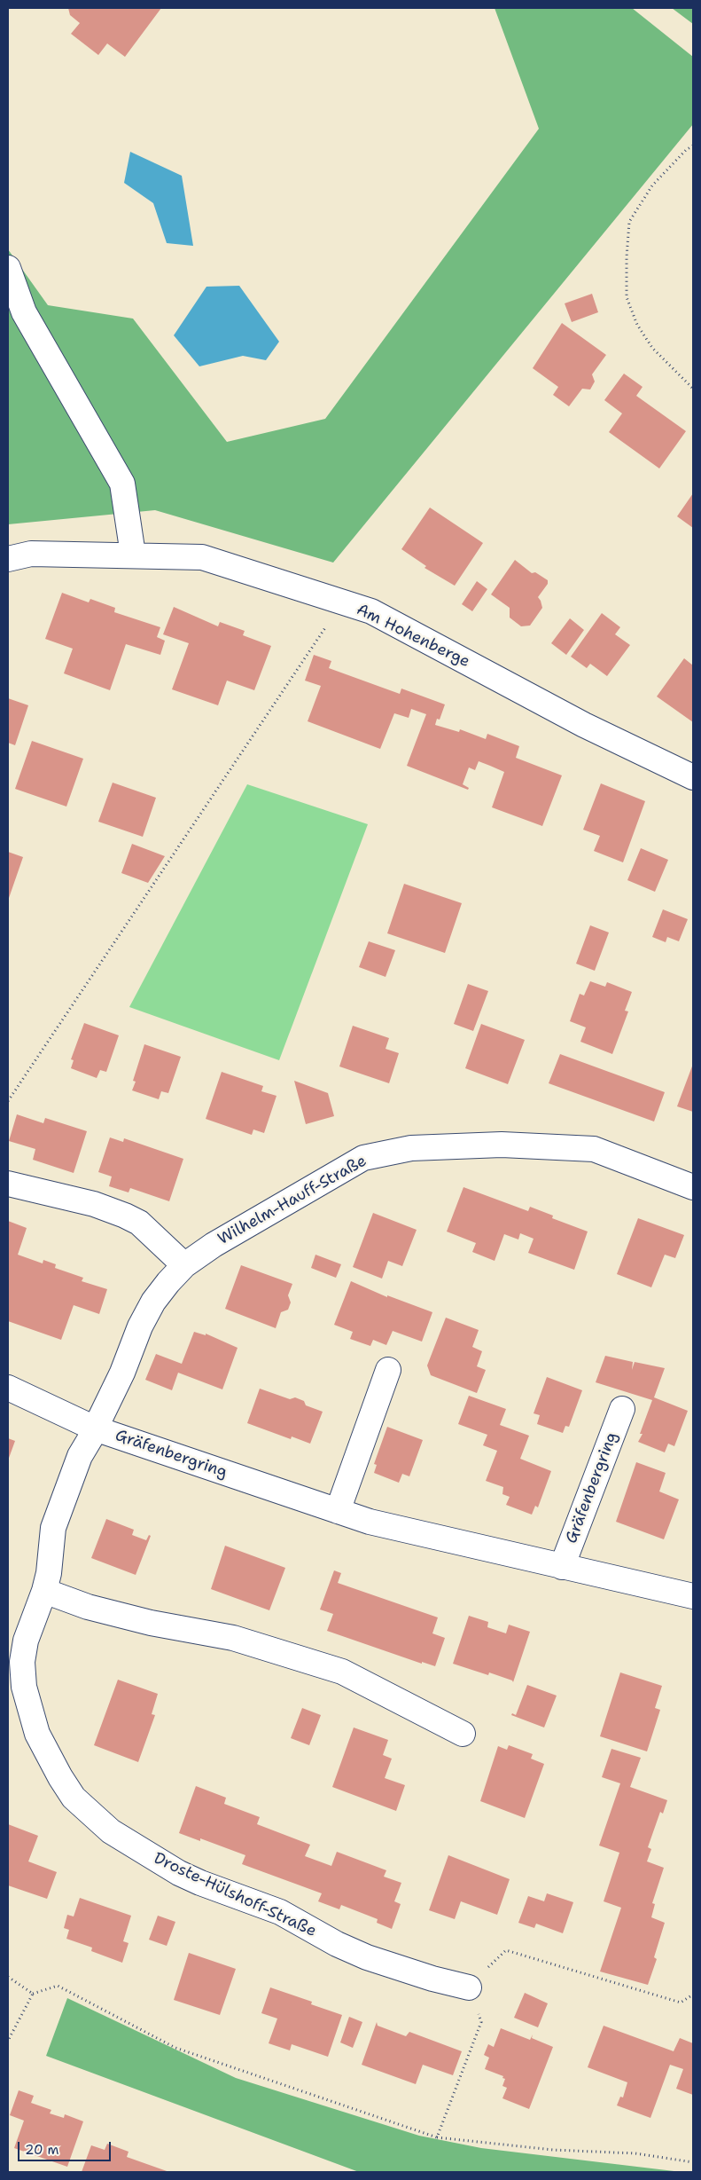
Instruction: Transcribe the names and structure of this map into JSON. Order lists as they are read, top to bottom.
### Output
{
  "streets": {
    "street": [
      "Am Hohenberge",
      "Wilhelm-Hauff-Straße",
      "Gräfenbergring",
      "Droste-Hülshoff-Straße"
    ]
  },
  "crossings": [
    ["Wilhelm-Hauff-Straße", "Gräfenbergring"],
    ["Wilhelm-Hauff-Straße", "Droste-Hülshoff-Straße"],
    ["Gräfenbergring", "Droste-Hülshoff-Straße"]
  ],
  "scale_bar": "20 m"
}
